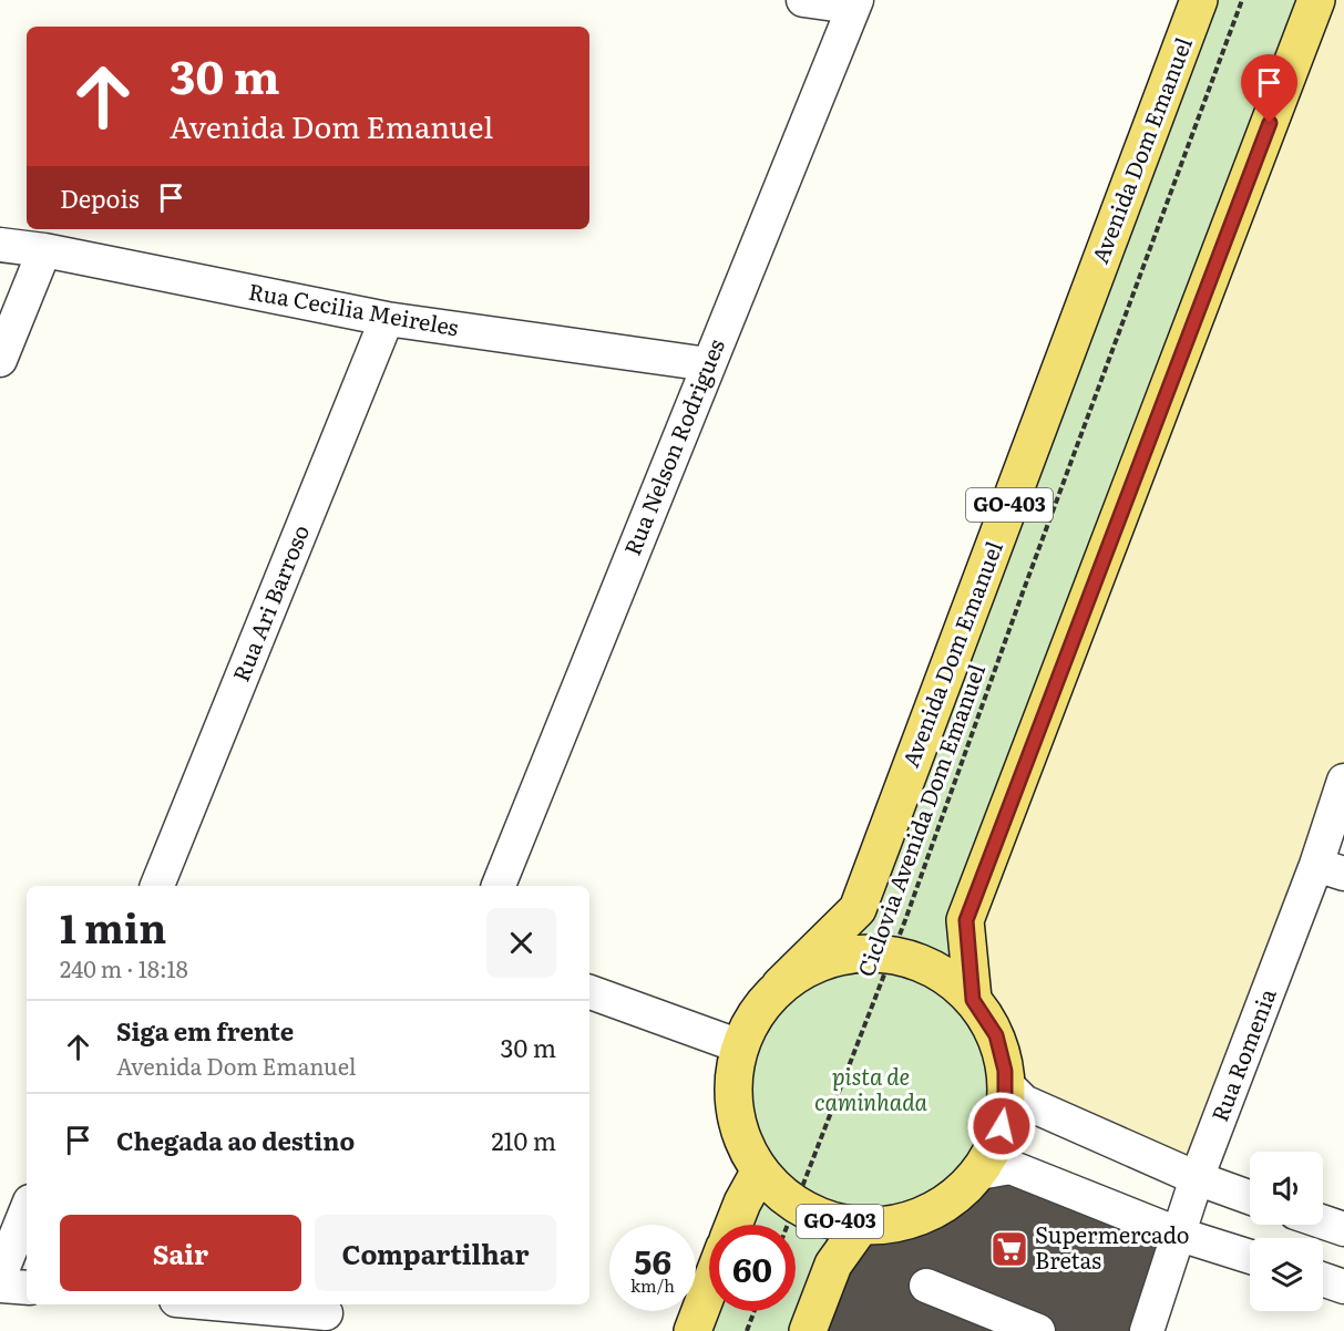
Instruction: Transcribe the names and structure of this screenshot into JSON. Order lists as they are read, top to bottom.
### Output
{
  "streets": {
    "main road": ["Avenida Dom Emanuel", "GO-403"],
    "street": [
      "Rua Cecilia Meireles",
      "Rua Nelson Rodrigues",
      "Rua Ari Barroso",
      "Rua Romenia"
    ],
    "path": ["Ciclovia Avenida Dom Emanuel"]
  },
  "crossings": [
    ["Avenida Dom Emanuel", "GO-403"],
    ["Rua Cecilia Meireles", "Rua Nelson Rodrigues"],
    ["Rua Cecilia Meireles", "Rua Ari Barroso"],
    ["GO-403", "Ciclovia Avenida Dom Emanuel"]
  ],
  "parks": ["pista de caminhada"],
  "places": {
    "supermarket": ["Supermercado Bretas"]
  },
  "page": {
    "turn": ["30 m", "Avenida Dom Emanuel"],
    "then": "Depois",
    "heading": ["1 min", "240 m · 18:18"],
    "list": [
      {
        "name": "Siga em frente",
        "note": "Avenida Dom Emanuel",
        "value": "30 m"
      },
      {
        "name": "Chegada ao destino",
        "value": "210 m"
      }
    ],
    "buttons": ["Sair", "Compartilhar"],
    "speed": "56 km/h",
    "limit": "60"
  }
}
